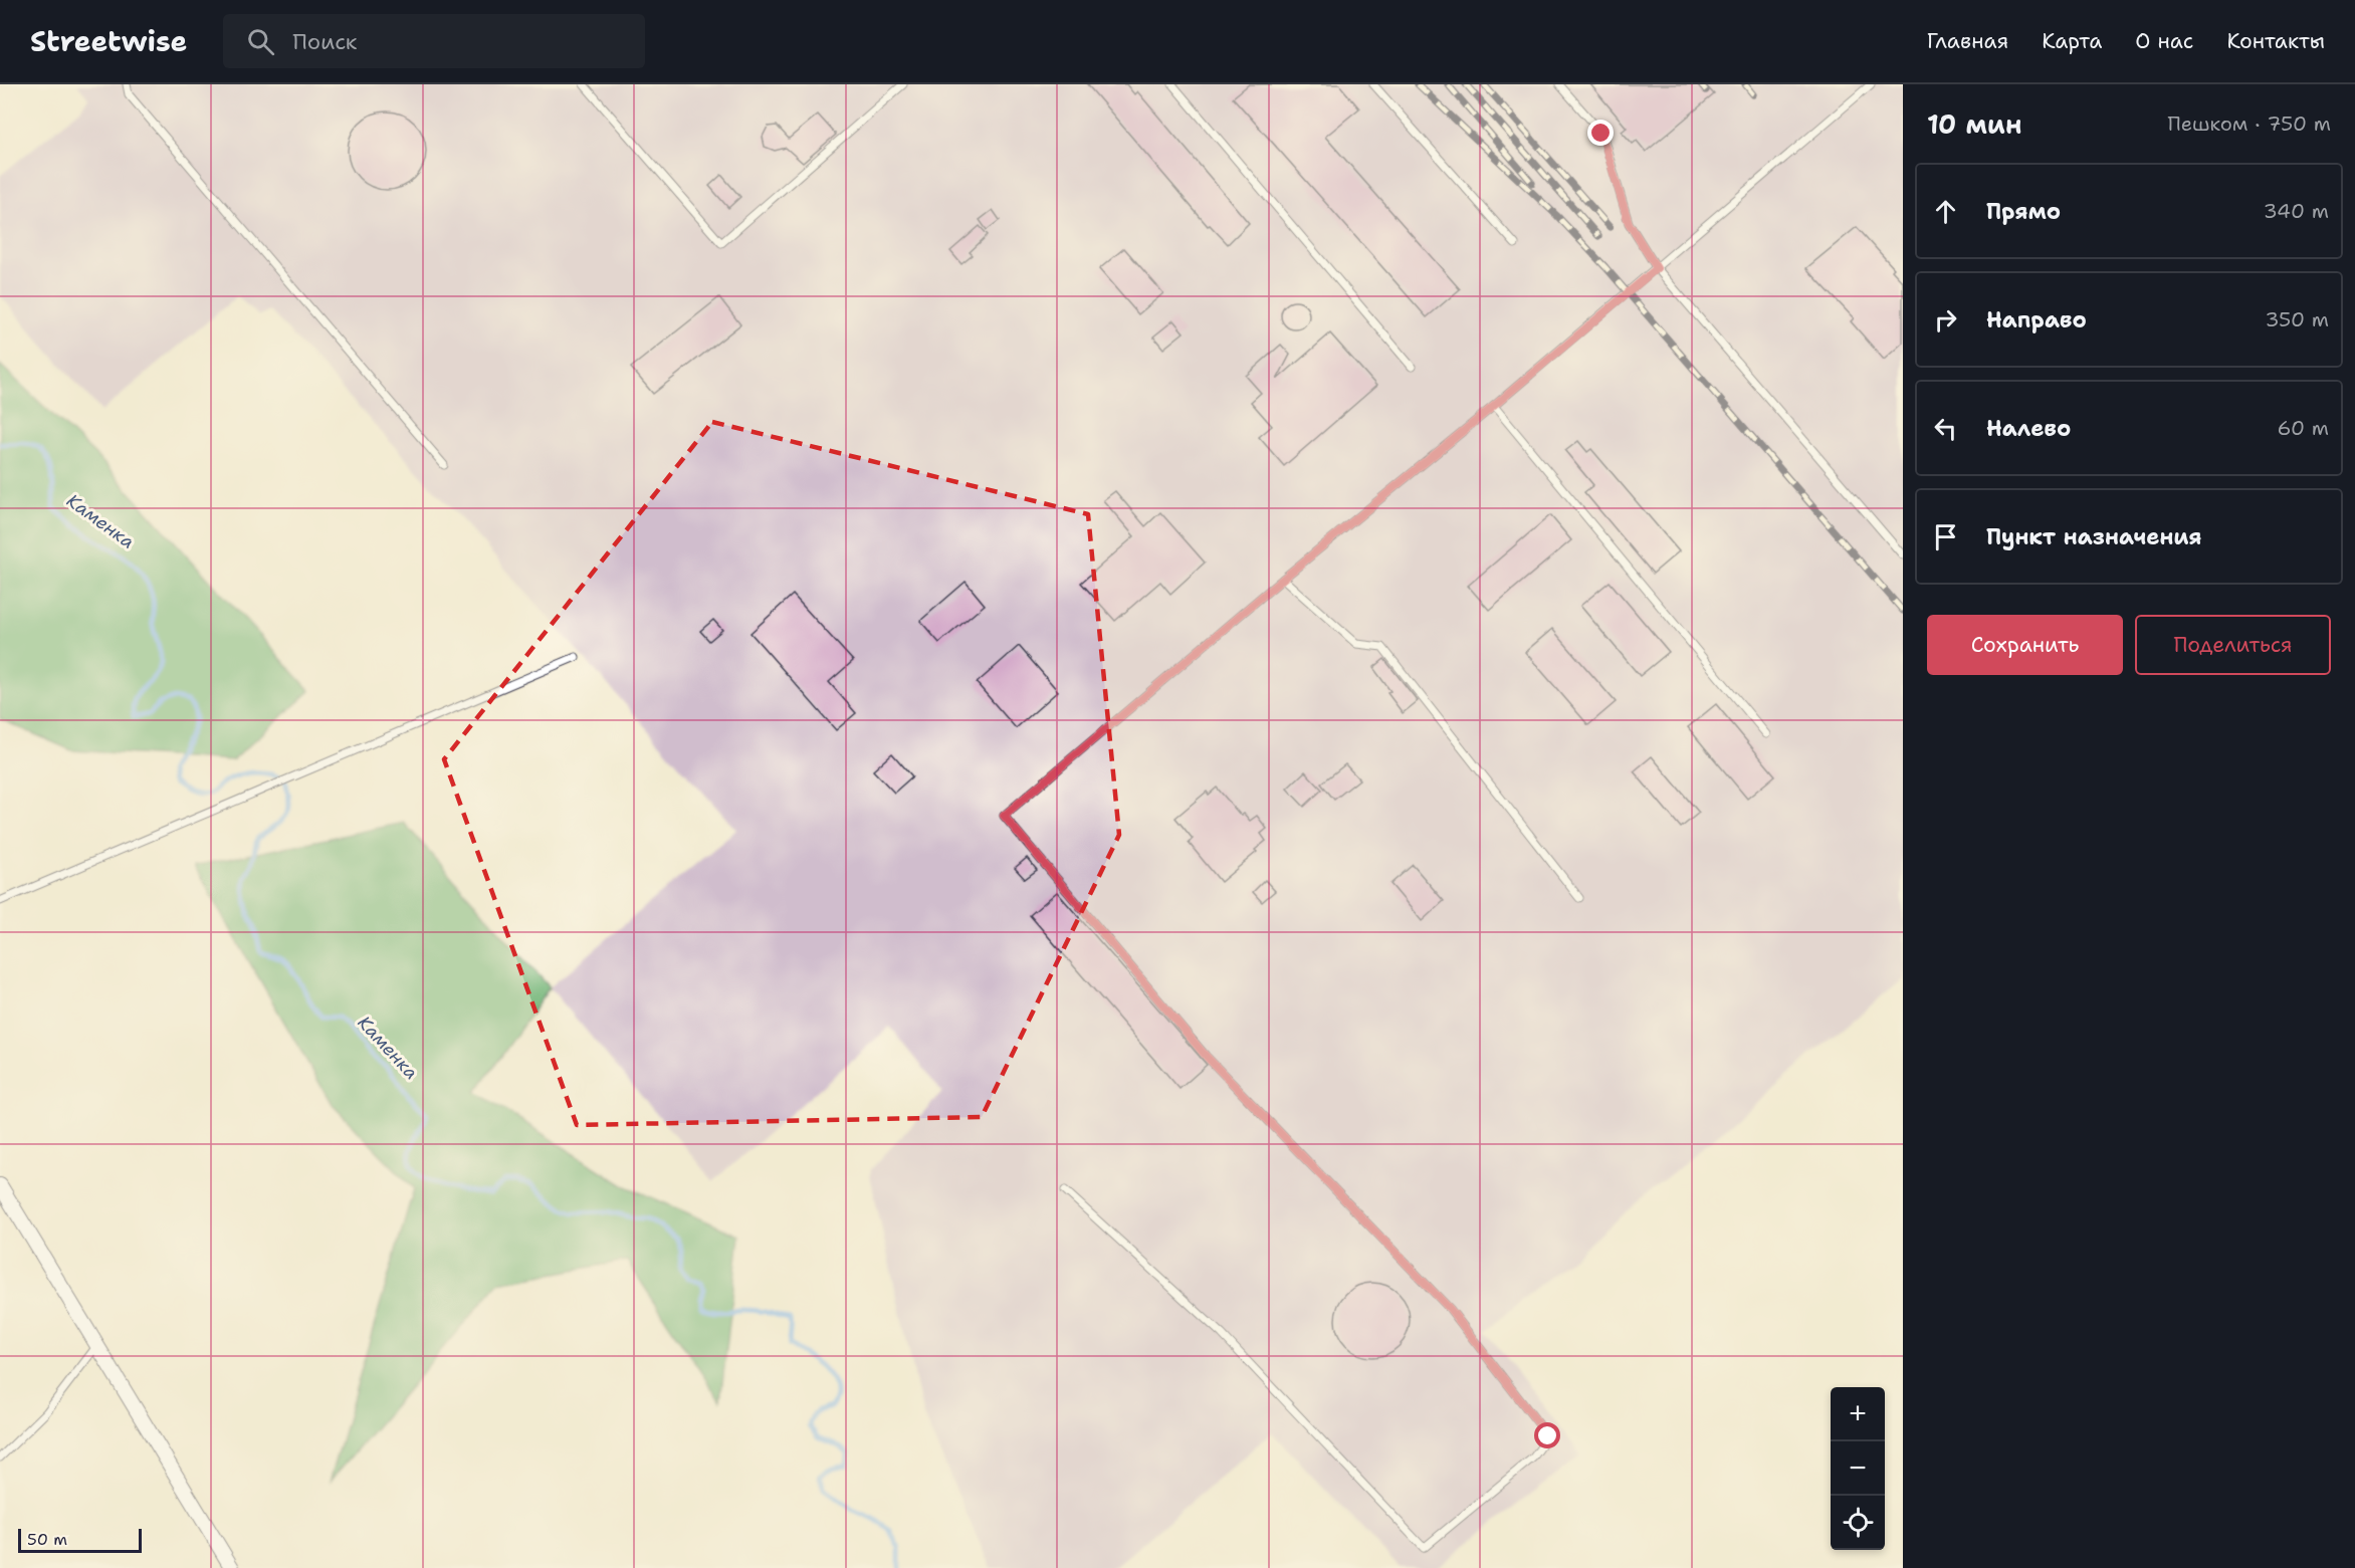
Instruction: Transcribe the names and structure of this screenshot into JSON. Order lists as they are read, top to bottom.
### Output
{
  "water": ["Каменка"],
  "scale_bar": "50 m",
  "page": {
    "header": "Streetwise",
    "search": "Поиск",
    "nav": [
      "Главная",
      "Карта",
      "О нас",
      "Контакты"
    ],
    "heading": ["10 мин", "Пешком · 750 m"],
    "list": [
      ["Прямо", "340 m"],
      ["Направо", "350 m"],
      ["Налево", "60 m"],
      "Пункт назначения"
    ],
    "buttons": ["Сохранить", "Поделиться"],
    "map_buttons": ["+", "−"],
    "scale": "50 m"
  }
}
